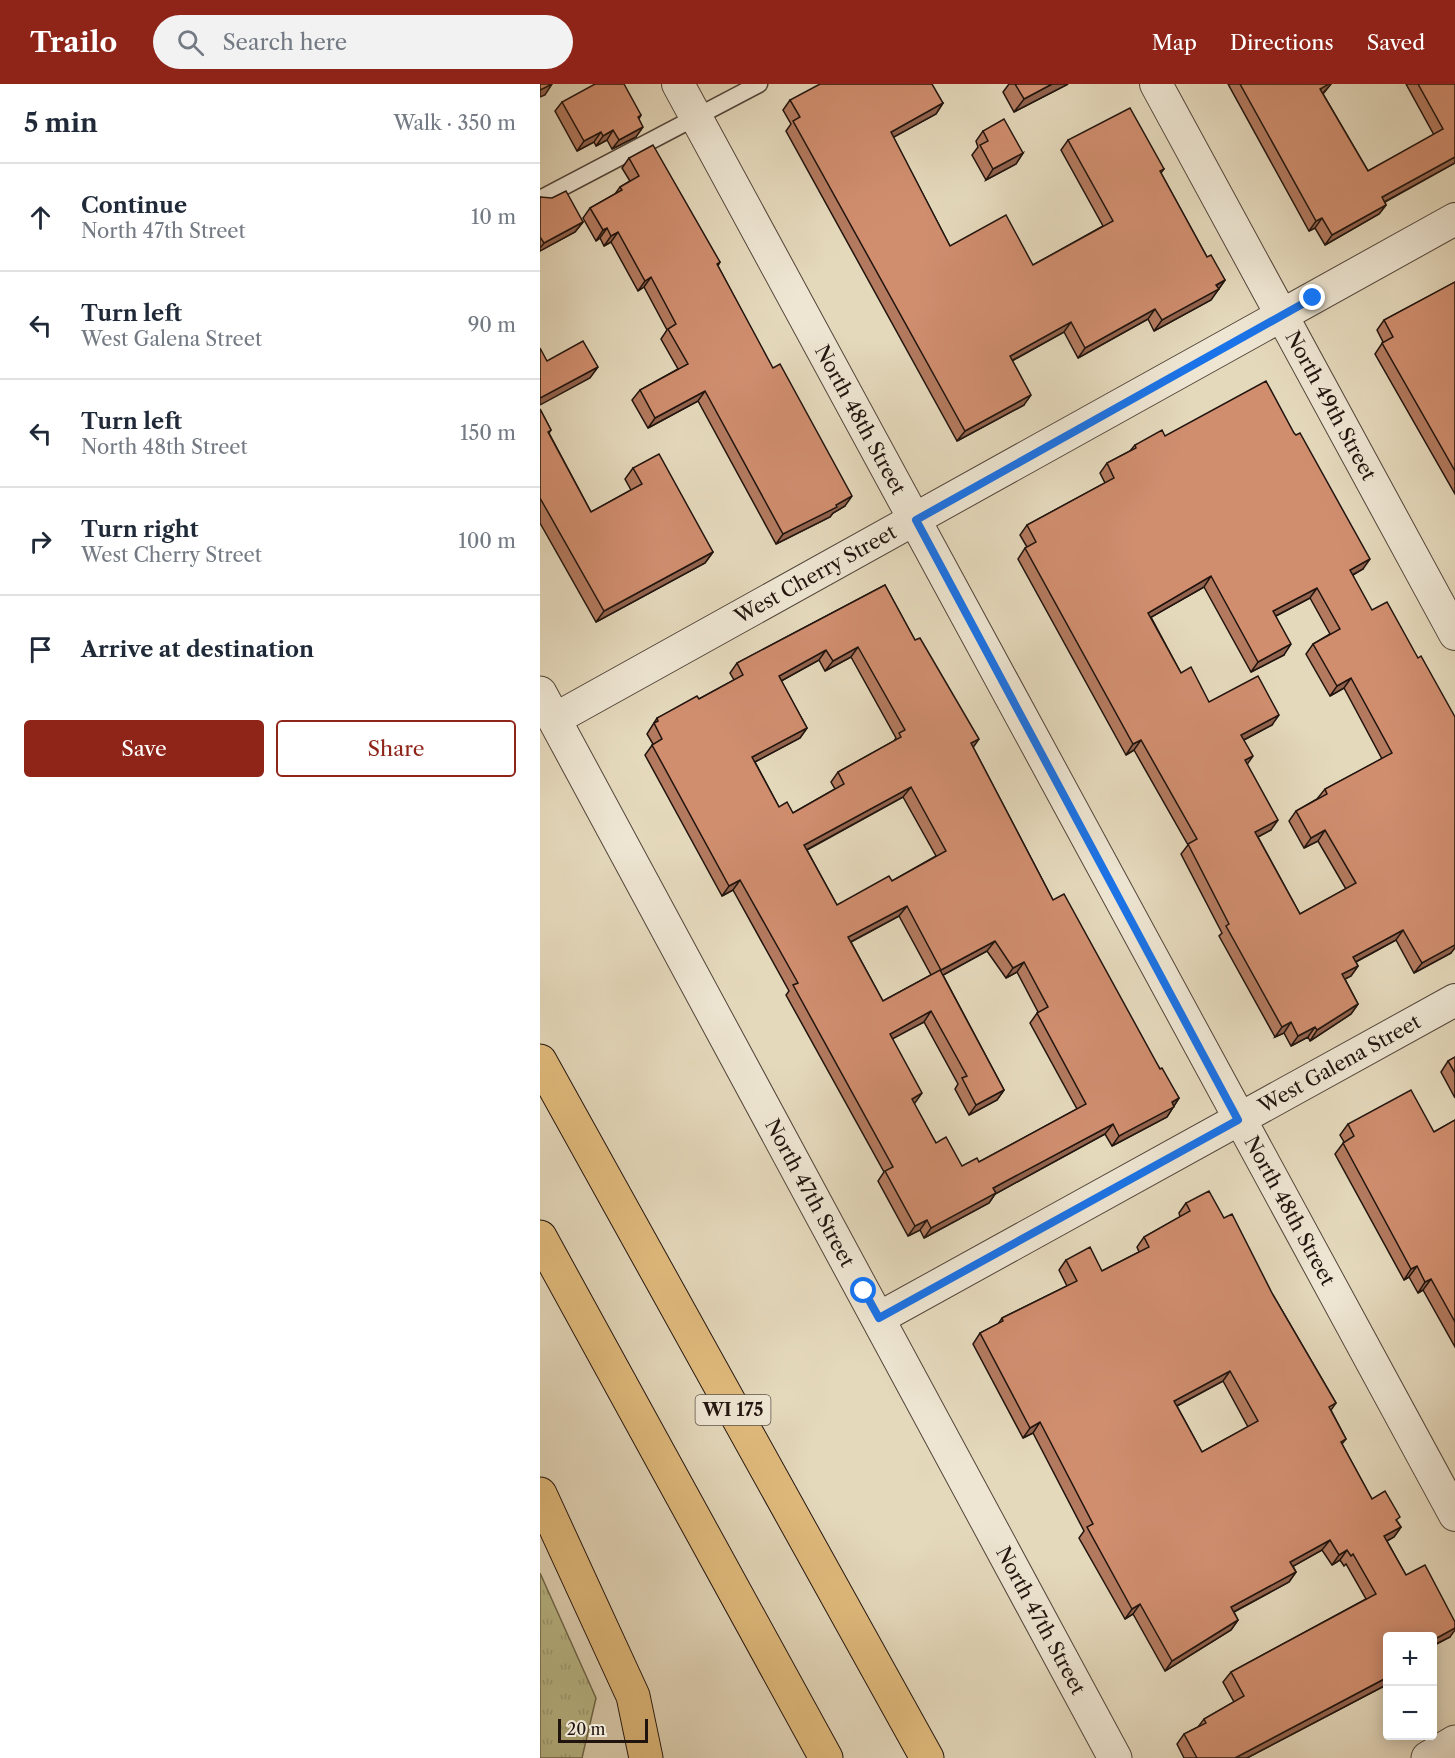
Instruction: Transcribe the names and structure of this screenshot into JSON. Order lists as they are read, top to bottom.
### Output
{
  "streets": {
    "highway": ["WI 175"],
    "street": [
      "North 49th Street",
      "North 48th Street",
      "West Cherry Street",
      "West Galena Street",
      "North 47th Street"
    ]
  },
  "crossings": [
    ["North 49th Street", "West Cherry Street"],
    ["North 48th Street", "West Cherry Street"],
    ["North 48th Street", "West Galena Street"],
    ["West Cherry Street", "North 47th Street"],
    ["West Galena Street", "North 47th Street"]
  ],
  "scale_bar": "20 m",
  "page": {
    "header": "Trailo",
    "search": "Search here",
    "nav": ["Map", "Directions", "Saved"],
    "heading": ["5 min", "Walk · 350 m"],
    "list": [
      ["Continue", "North 47th Street", "10 m"],
      ["Turn left", "West Galena Street", "90 m"],
      ["Turn left", "North 48th Street", "150 m"],
      ["Turn right", "West Cherry Street", "100 m"],
      "Arrive at destination"
    ],
    "buttons": ["Save", "Share"],
    "map_buttons": ["+", "−"],
    "scale": "20 m"
  }
}
